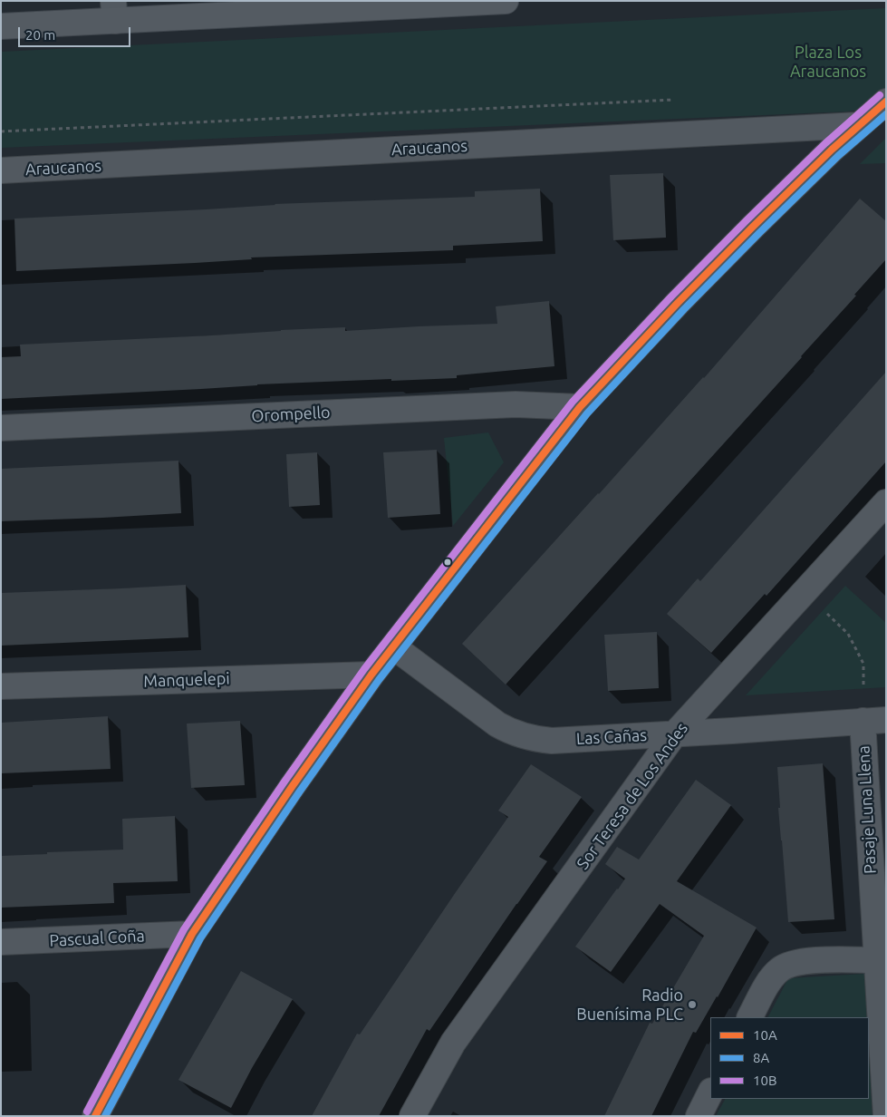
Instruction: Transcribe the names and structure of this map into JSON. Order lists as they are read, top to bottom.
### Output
{
  "streets": {
    "street": [
      "Araucanos",
      "Orompello",
      "Manquelepi",
      "Las Cañas",
      "Sor Teresa de Los Andes",
      "Pasaje Luna Llena",
      "Pascual Coña"
    ]
  },
  "crossings": [
    ["Las Cañas", "Sor Teresa de Los Andes"],
    ["Las Cañas", "Pasaje Luna Llena"]
  ],
  "parks": ["Plaza Los Araucanos"],
  "places": ["Radio Buenísima PLC"],
  "lines": ["transit line 10B", "transit line 10A", "transit line 8A"],
  "legend": ["10A", "8A", "10B"],
  "scale_bar": "20 m"
}
